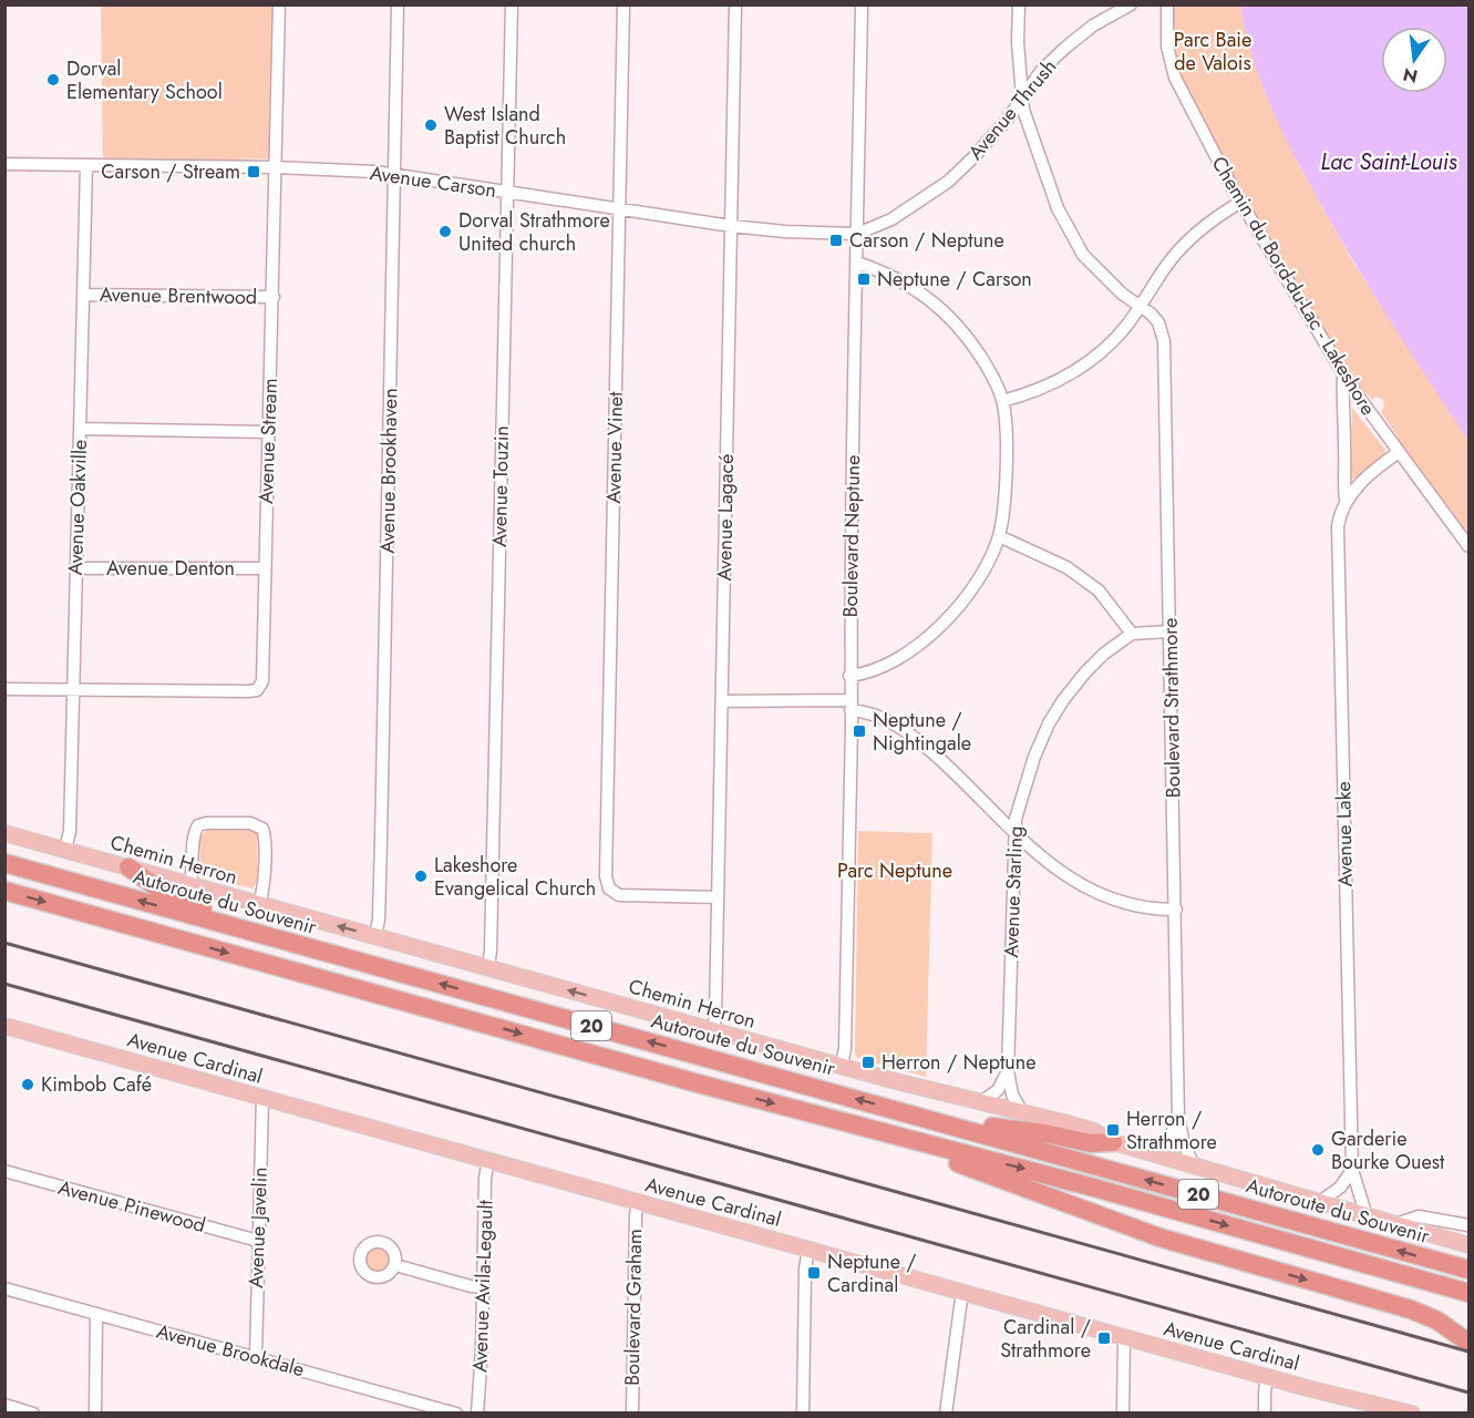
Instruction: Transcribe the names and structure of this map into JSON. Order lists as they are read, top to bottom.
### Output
{
  "streets": {
    "highway": ["Autoroute du Souvenir", "20"],
    "main road": ["Chemin Herron", "Avenue Cardinal"],
    "street": [
      "Avenue Thrush",
      "Avenue Carson",
      "Chemin du Bord-du-Lac - Lakeshore",
      "Avenue Brentwood",
      "Avenue Stream",
      "Avenue Vinet",
      "Avenue Brookhaven",
      "Avenue Touzin",
      "Avenue Oakville",
      "Avenue Lagacé",
      "Boulevard Neptune",
      "Avenue Denton",
      "Boulevard Strathmore",
      "Avenue Lake",
      "Avenue Starling",
      "Avenue Pinewood",
      "Avenue Javelin",
      "Avenue Avila-Legault",
      "Boulevard Graham",
      "Avenue Brookdale"
    ]
  },
  "crossings": [
    ["Avenue Thrush", "Avenue Carson"],
    ["Avenue Thrush", "Boulevard Neptune"],
    ["Avenue Thrush", "Boulevard Strathmore"],
    ["Avenue Carson", "Avenue Stream"],
    ["Avenue Carson", "Avenue Vinet"],
    ["Avenue Carson", "Avenue Brookhaven"],
    ["Avenue Carson", "Avenue Touzin"],
    ["Avenue Carson", "Avenue Oakville"],
    ["Avenue Carson", "Avenue Lagacé"],
    ["Avenue Carson", "Boulevard Neptune"],
    ["Chemin du Bord-du-Lac - Lakeshore", "Avenue Lake"],
    ["Avenue Brentwood", "Avenue Stream"],
    ["Avenue Brentwood", "Avenue Oakville"],
    ["Avenue Stream", "Avenue Oakville"],
    ["Avenue Stream", "Avenue Denton"],
    ["Avenue Vinet", "Avenue Lagacé"],
    ["Avenue Brookhaven", "Chemin Herron"],
    ["Avenue Touzin", "Chemin Herron"],
    ["Avenue Oakville", "Avenue Denton"],
    ["Avenue Oakville", "Chemin Herron"],
    ["Avenue Lagacé", "Chemin Herron"],
    ["Boulevard Neptune", "Chemin Herron"],
    ["Boulevard Strathmore", "Chemin Herron"],
    ["Avenue Lake", "Chemin Herron"],
    ["Chemin Herron", "Avenue Starling"],
    ["Avenue Cardinal", "Avenue Javelin"],
    ["Avenue Cardinal", "Avenue Avila-Legault"],
    ["Avenue Cardinal", "Boulevard Graham"],
    ["Avenue Pinewood", "Avenue Javelin"],
    ["Avenue Javelin", "Avenue Brookdale"]
  ],
  "water": ["Lac Saint-Louis"],
  "parks": ["Parc Baie de Valois", "Parc Neptune"],
  "places": {
    "other": [
      "Dorval Elementary School",
      "West Island Baptist Church",
      "Dorval Strathmore United church",
      "Lakeshore Evangelical Church",
      "Kimbob Café",
      "Garderie Bourke Ouest"
    ],
    "transit": [
      "Carson / Stream",
      "Carson / Neptune",
      "Neptune / Carson",
      "Neptune / Nightingale",
      "Herron / Neptune",
      "Herron / Strathmore",
      "Neptune / Cardinal",
      "Cardinal / Strathmore"
    ]
  },
  "north": "bottom"
}
